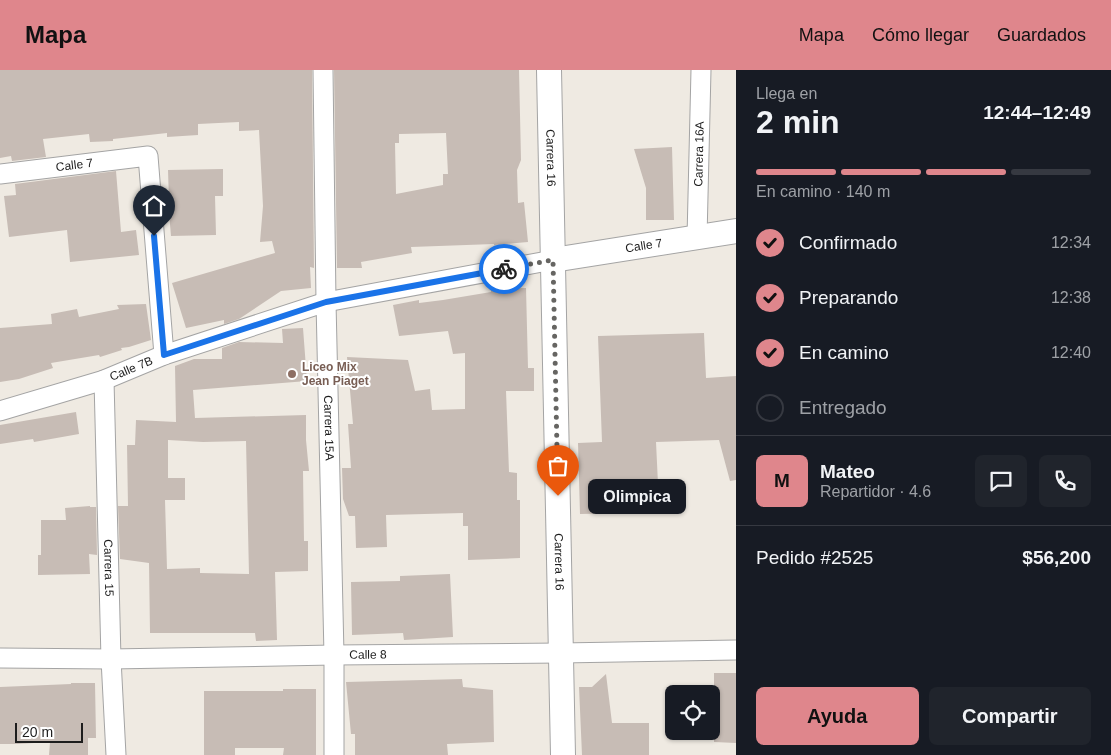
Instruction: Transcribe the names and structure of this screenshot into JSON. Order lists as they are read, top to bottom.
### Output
{
  "streets": {
    "street": [
      "Carrera 16A",
      "Carrera 16",
      "Calle 7",
      "Calle 7B",
      "Carrera 15A",
      "Carrera 15",
      "Calle 8"
    ]
  },
  "crossings": [
    ["Carrera 16A", "Calle 7"],
    ["Carrera 16", "Calle 7"],
    ["Carrera 16", "Calle 7B"],
    ["Carrera 16", "Calle 8"],
    ["Calle 7", "Calle 7B"],
    ["Calle 7B", "Carrera 15A"],
    ["Calle 7B", "Carrera 15"],
    ["Carrera 15A", "Calle 8"],
    ["Carrera 15", "Calle 8"]
  ],
  "places": ["Liceo Mix Jean Piaget", "Olimpica"],
  "scale_bar": "20 m",
  "page": {
    "header": "Mapa",
    "nav": ["Mapa", "Cómo llegar", "Guardados"],
    "heading": ["2 min", "Llega en", "12:44–12:49"],
    "panel": [
      "Mateo",
      "Repartidor · 4.6",
      "Pedido #2525",
      "$56,200"
    ],
    "bar": "En camino · 140 m",
    "list": [
      ["Confirmado", "12:34"],
      ["Preparando", "12:38"],
      ["En camino", "12:40"],
      "Entregado"
    ],
    "round": "M",
    "bubble": "Olimpica",
    "buttons": ["Ayuda", "Compartir"],
    "scale": "20 m"
  }
}
